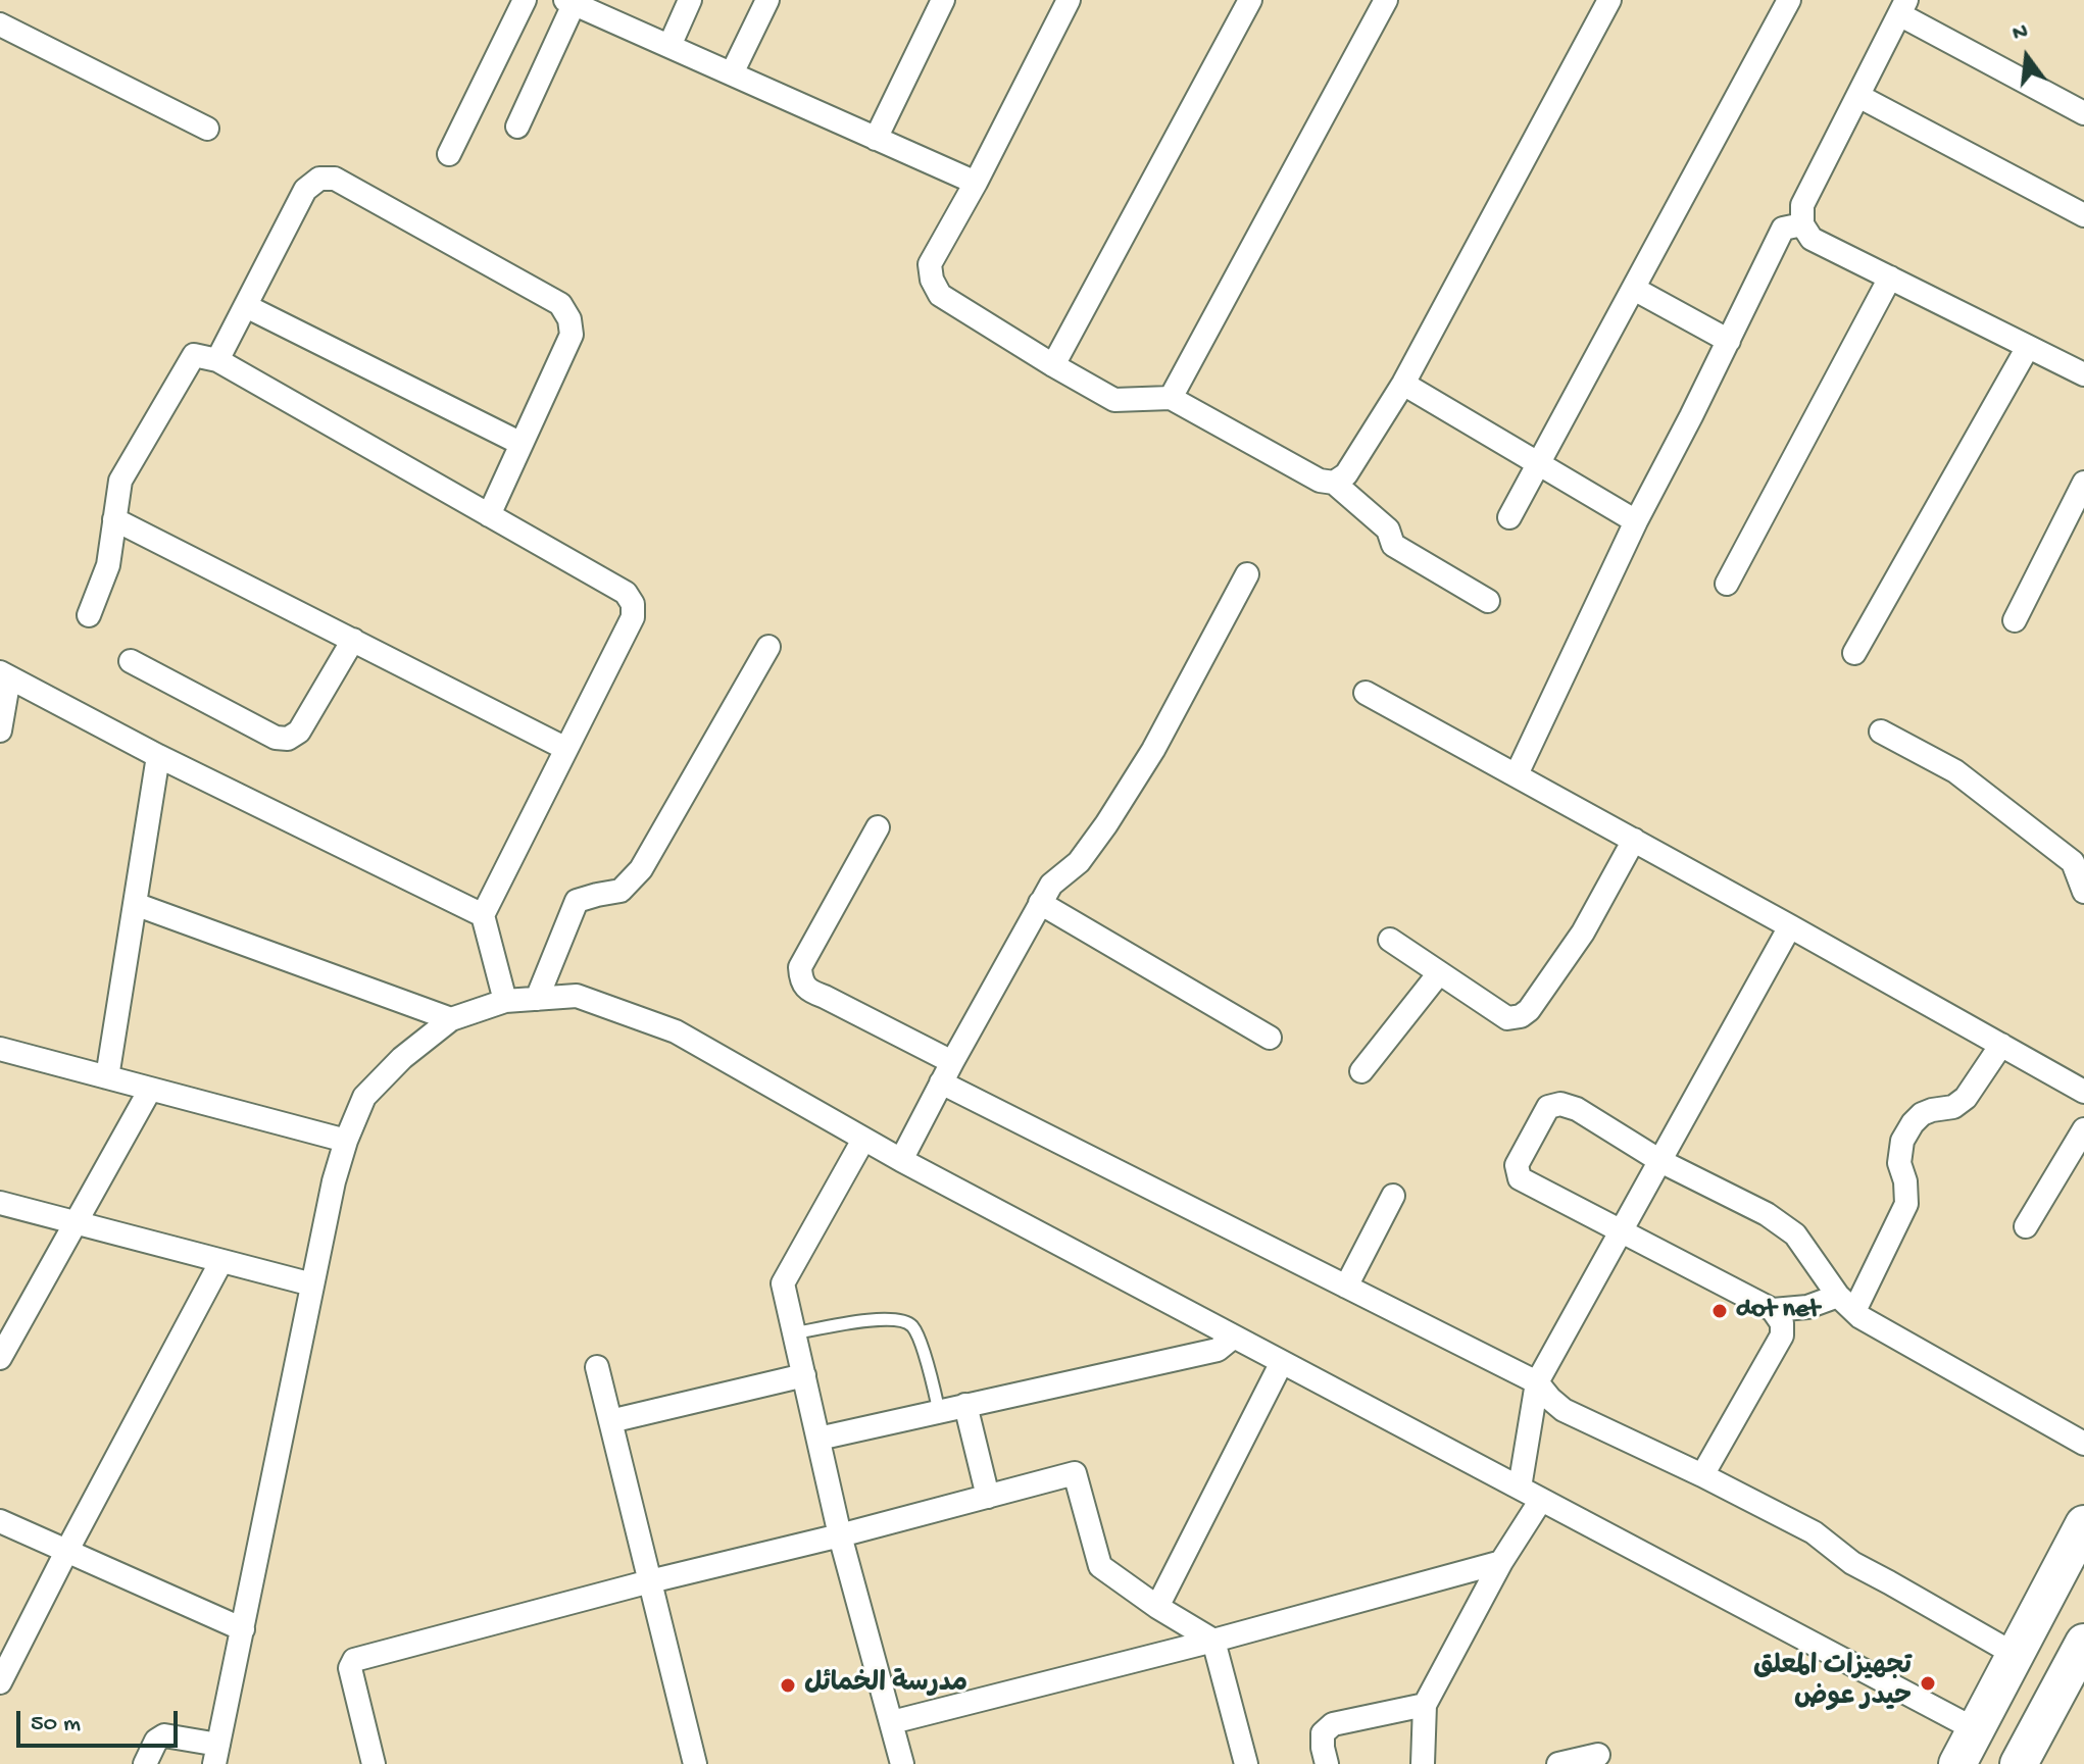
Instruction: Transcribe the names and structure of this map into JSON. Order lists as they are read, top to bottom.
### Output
{
  "places": ["dot net", "تجهيزات المعلق حيدر عوض", "مدرسة الخمائل"],
  "scale_bar": "50 m",
  "north": "top"
}
